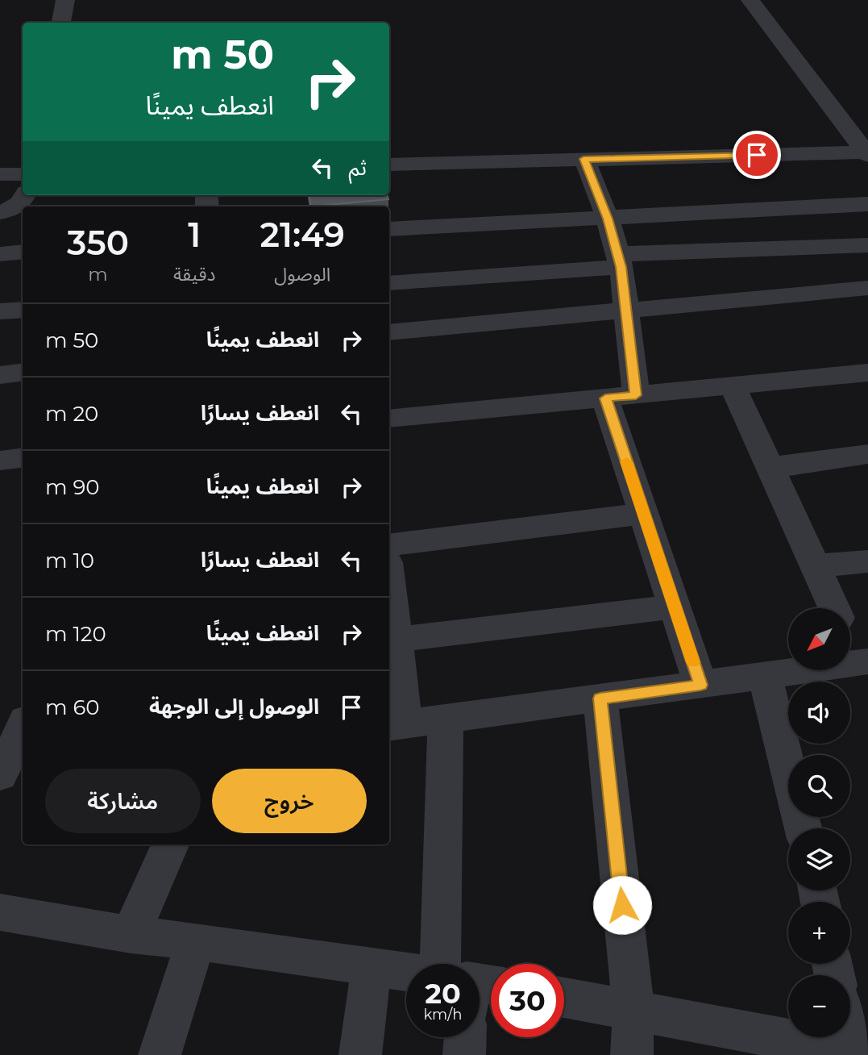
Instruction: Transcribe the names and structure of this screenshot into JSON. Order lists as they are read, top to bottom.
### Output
{
  "north": "bottom left",
  "page": {
    "turn": ["50 m", "انعطف يمينًا"],
    "then": "ثم",
    "eta": [
      "21:49",
      "الوصول",
      "1",
      "دقيقة",
      "350",
      "m"
    ],
    "list": [
      {
        "name": "انعطف يمينًا",
        "value": "50 m"
      },
      {
        "name": "انعطف يسارًا",
        "value": "20 m"
      },
      {
        "name": "انعطف يمينًا",
        "value": "90 m"
      },
      {
        "name": "انعطف يسارًا",
        "value": "10 m"
      },
      {
        "name": "انعطف يمينًا",
        "value": "120 m"
      },
      {
        "name": "الوصول إلى الوجهة",
        "value": "60 m"
      }
    ],
    "map_buttons": ["+", "−"],
    "buttons": ["خروج", "مشاركة"],
    "speed": "20 km/h",
    "limit": "30"
  }
}
